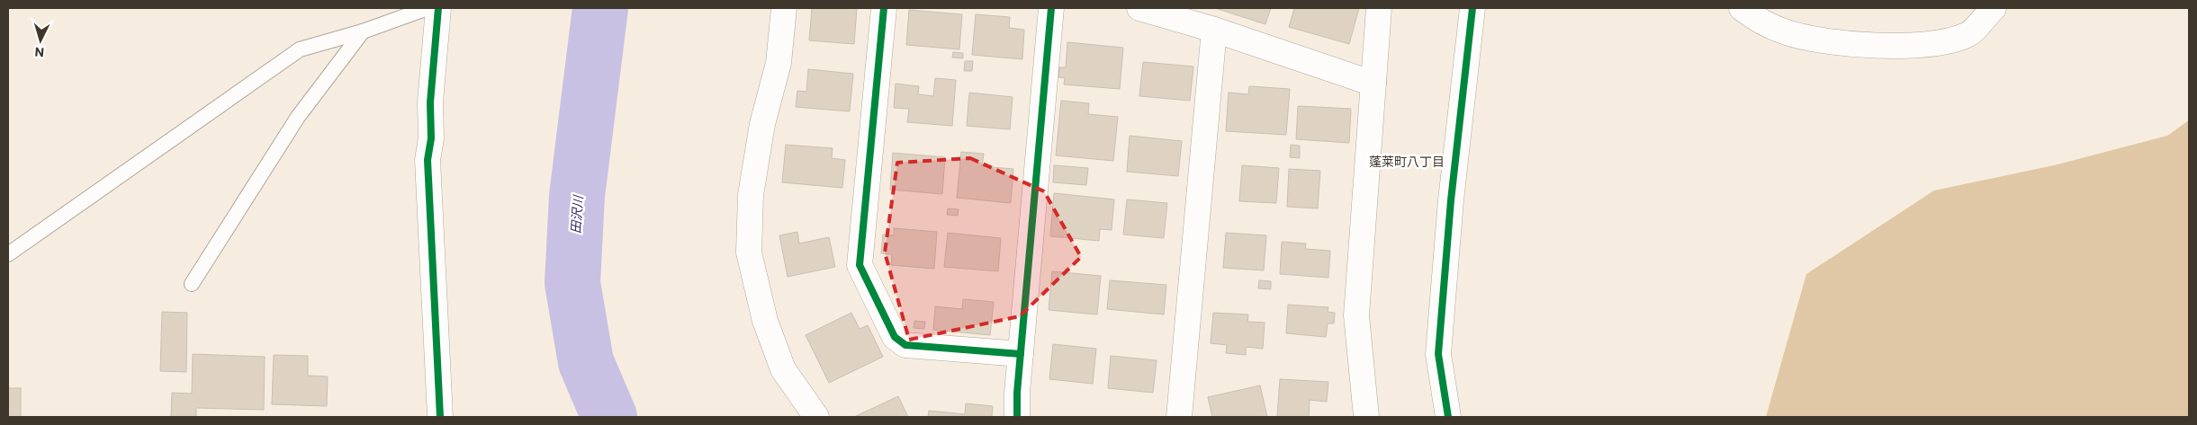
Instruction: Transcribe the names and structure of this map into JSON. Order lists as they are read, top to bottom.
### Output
{
  "districts": ["蓬莱町八丁目"],
  "water": ["田沢川"],
  "north": "bottom"
}
